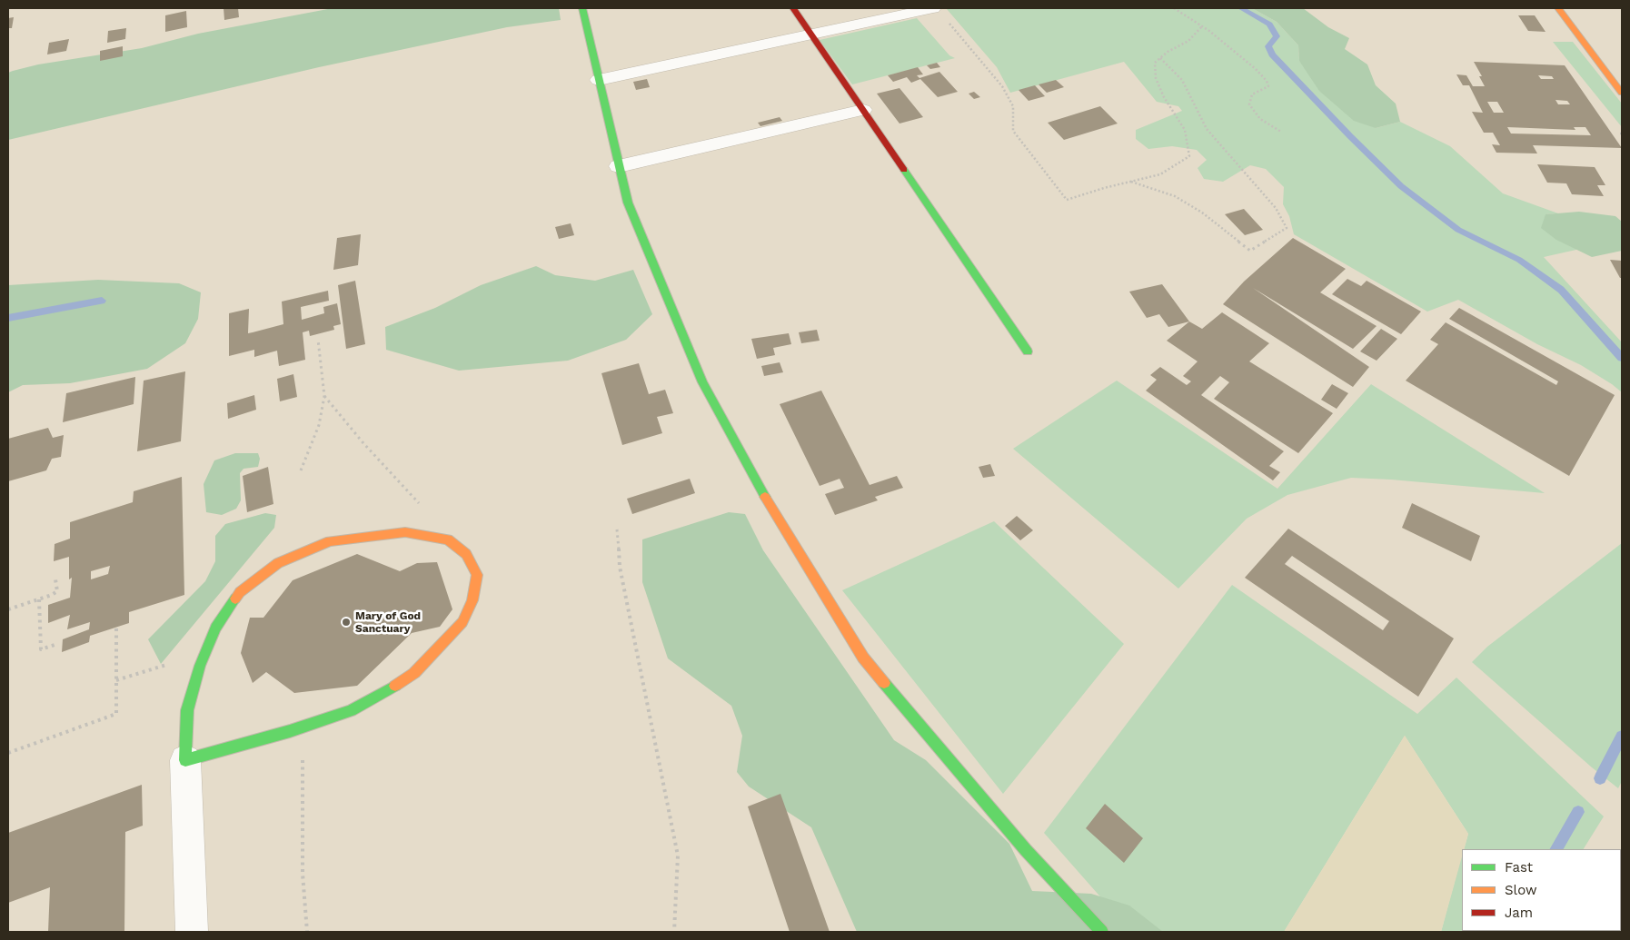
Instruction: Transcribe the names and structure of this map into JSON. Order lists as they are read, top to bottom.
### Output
{
  "places": ["Mary of God Sanctuary"],
  "legend": ["Fast", "Slow", "Jam"]
}
